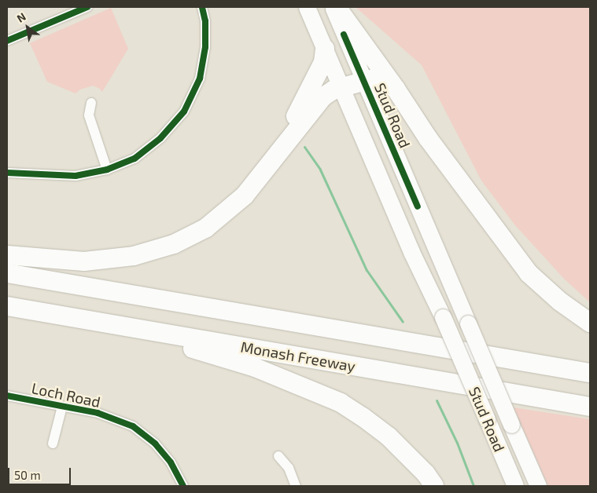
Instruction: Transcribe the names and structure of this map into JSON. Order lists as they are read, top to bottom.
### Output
{
  "streets": {
    "highway": ["Stud Road", "Monash Freeway"],
    "street": ["Loch Road"]
  },
  "scale_bar": "50 m",
  "north": "top left"
}
